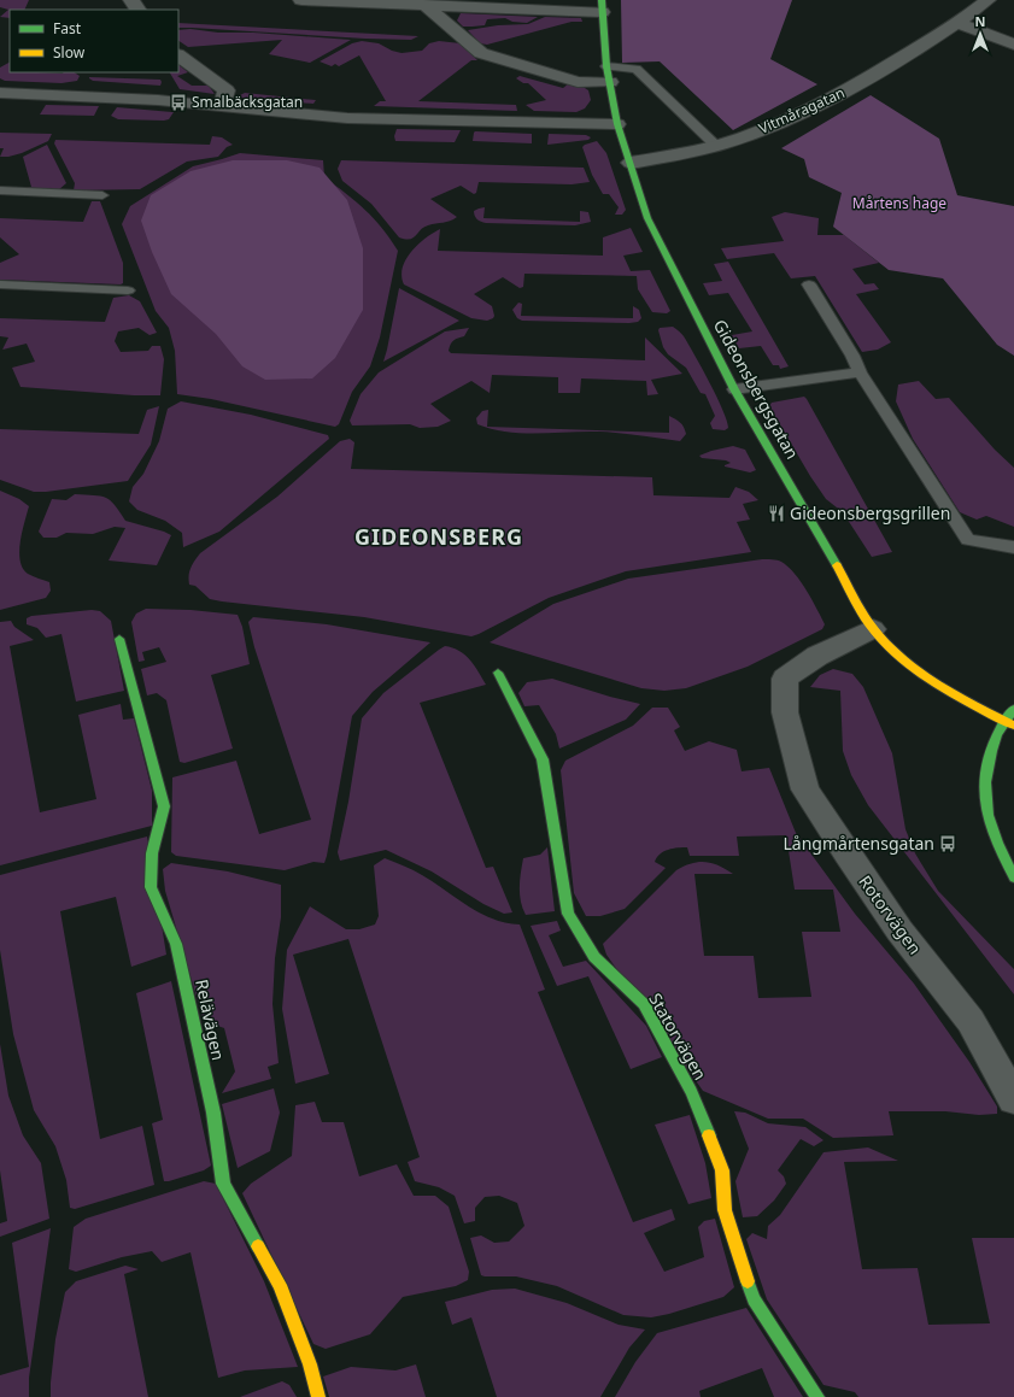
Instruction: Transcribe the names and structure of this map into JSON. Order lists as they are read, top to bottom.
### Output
{
  "streets": {
    "street": [
      "Vitmåragatan",
      "Gideonsbergsgatan",
      "Rotorvägen",
      "Relävägen",
      "Statorvägen"
    ]
  },
  "crossings": [
    ["Vitmåragatan", "Gideonsbergsgatan"],
    ["Gideonsbergsgatan", "Rotorvägen"]
  ],
  "districts": ["GIDEONSBERG"],
  "parks": ["Mårtens hage"],
  "places": {
    "bus stop": ["Smalbäcksgatan", "Långmårtensgatan"],
    "restaurant": ["Gideonsbergsgrillen"]
  },
  "legend": ["Fast", "Slow"],
  "north": "top"
}
